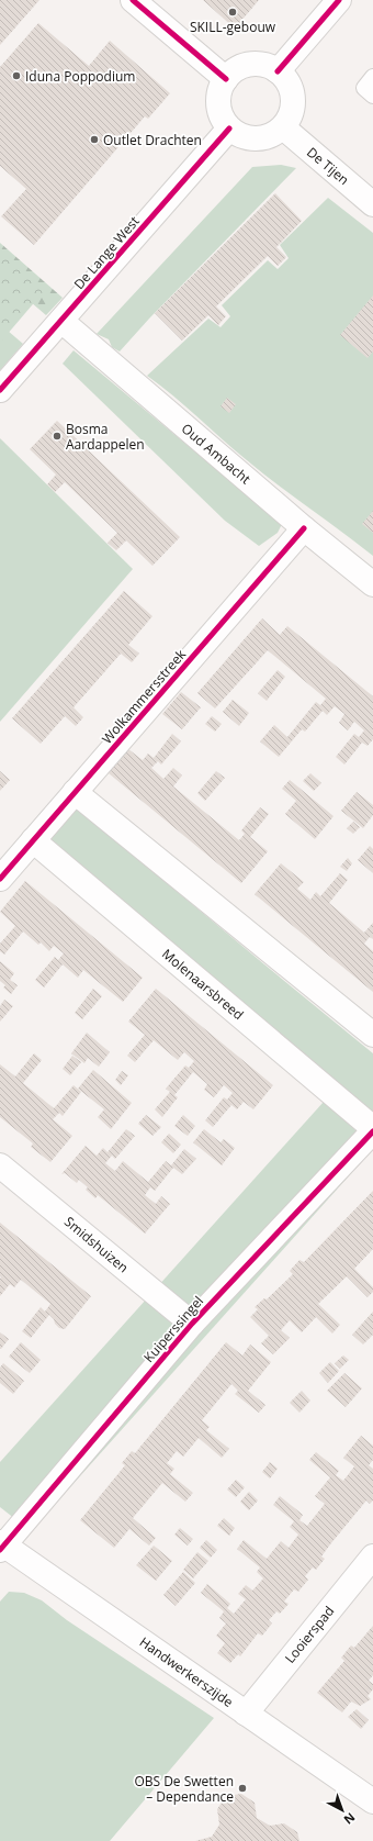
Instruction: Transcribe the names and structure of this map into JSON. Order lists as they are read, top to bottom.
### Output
{
  "streets": {
    "street": [
      "De Tijen",
      "De Lange West",
      "Oud Ambacht",
      "Wolkammersstreek",
      "Molenaarsbreed",
      "Smidshuizen",
      "Kuiperssingel",
      "Looierspad",
      "Handwerkerszijde"
    ]
  },
  "crossings": [
    ["De Tijen", "De Lange West"],
    ["De Lange West", "Oud Ambacht"],
    ["Oud Ambacht", "Wolkammersstreek"],
    ["Wolkammersstreek", "Molenaarsbreed"],
    ["Smidshuizen", "Kuiperssingel"],
    ["Kuiperssingel", "Handwerkerszijde"],
    ["Looierspad", "Handwerkerszijde"]
  ],
  "places": [
    "SKILL-gebouw",
    "Iduna Poppodium",
    "Outlet Drachten",
    "Bosma Aardappelen",
    "OBS De Swetten – Dependance"
  ],
  "north": "bottom right"
}
